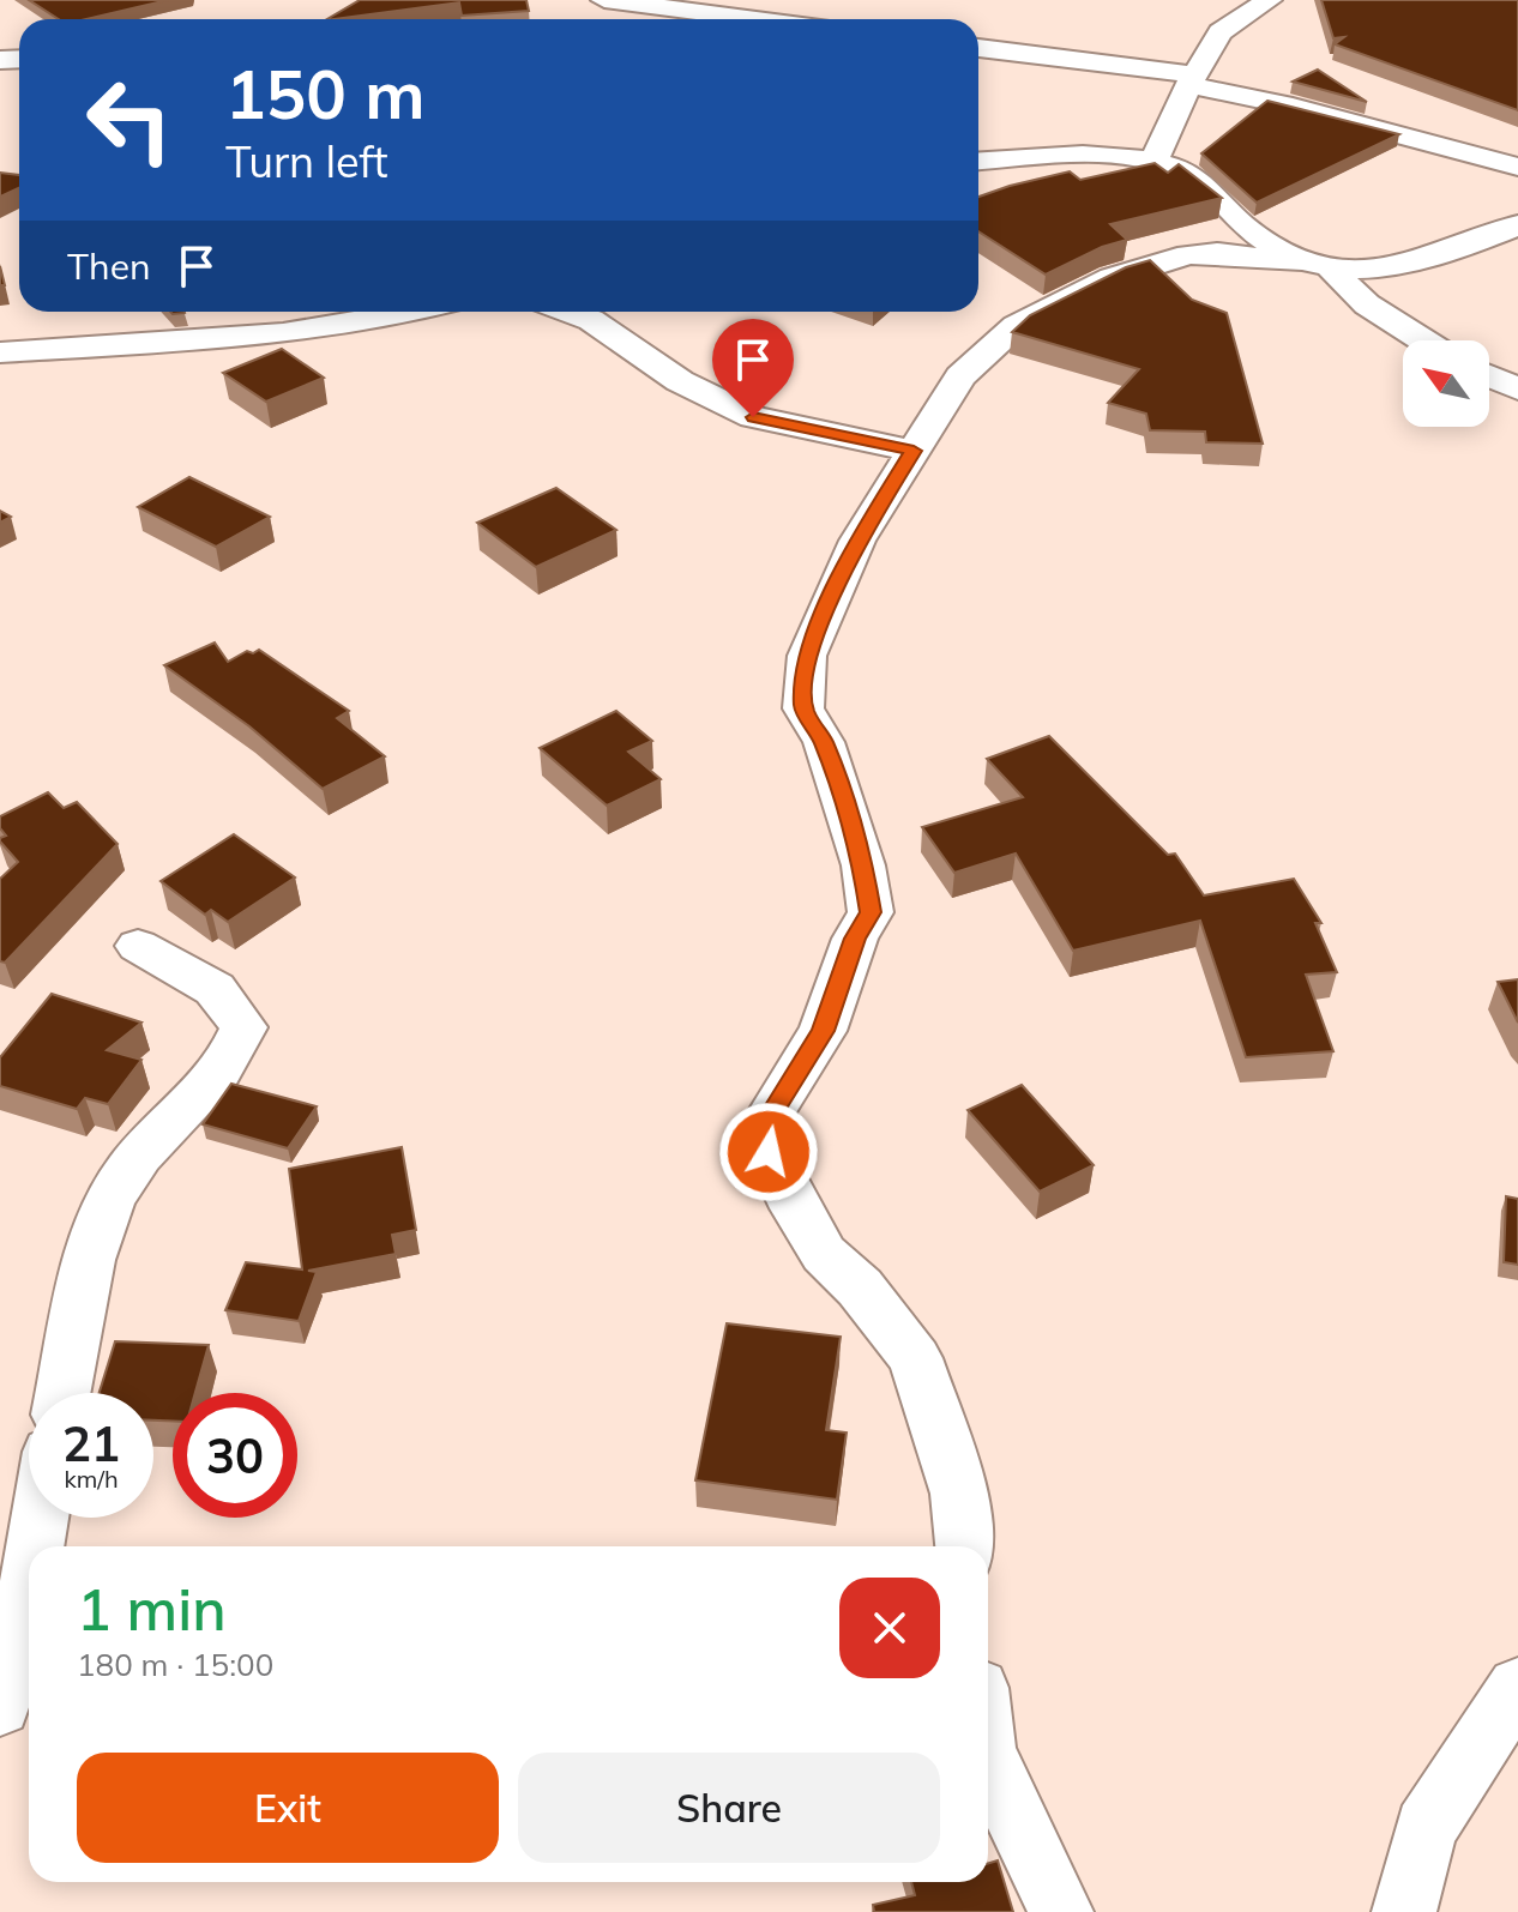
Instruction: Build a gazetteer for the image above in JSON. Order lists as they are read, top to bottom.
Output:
{
  "north": "top left",
  "page": {
    "turn": ["150 m", "Turn left"],
    "then": "Then",
    "speed": "21 km/h",
    "limit": "30",
    "heading": ["1 min", "180 m · 15:00"],
    "buttons": ["Exit", "Share"]
  }
}
